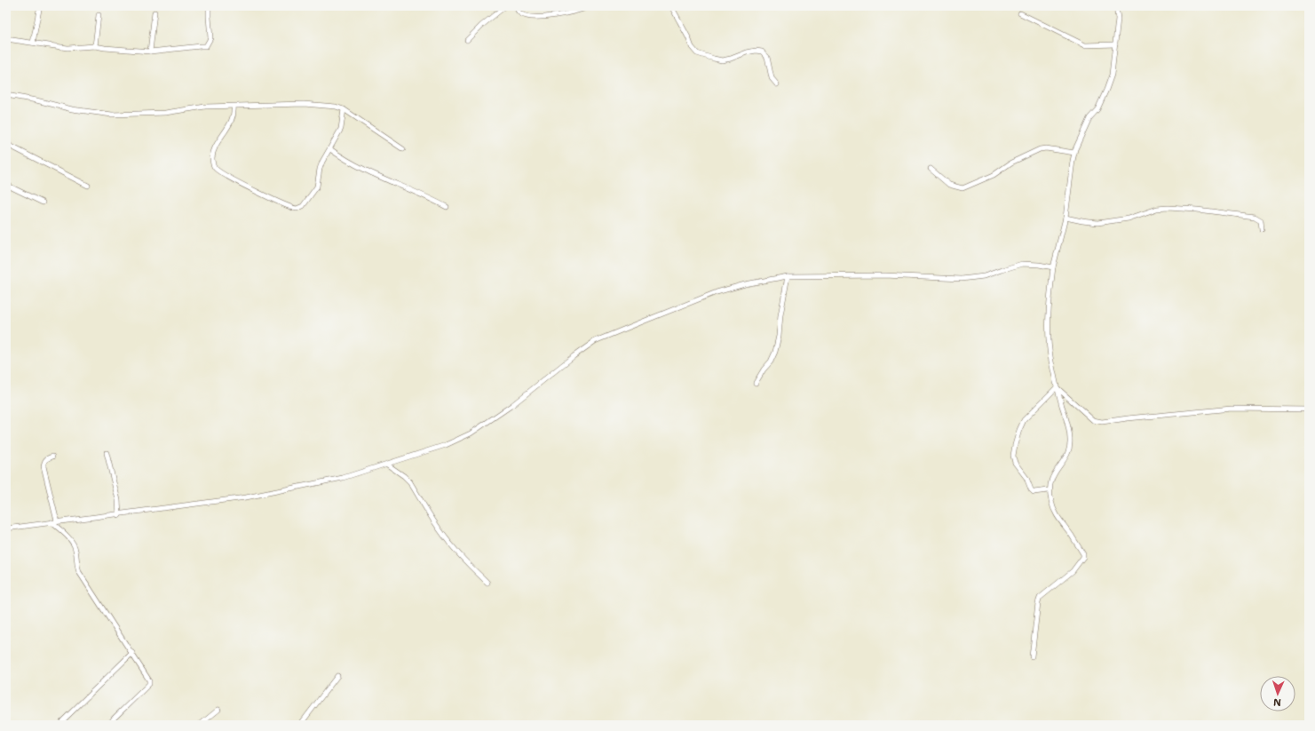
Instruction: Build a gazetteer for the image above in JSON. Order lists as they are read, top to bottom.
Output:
{
  "north": "bottom"
}
